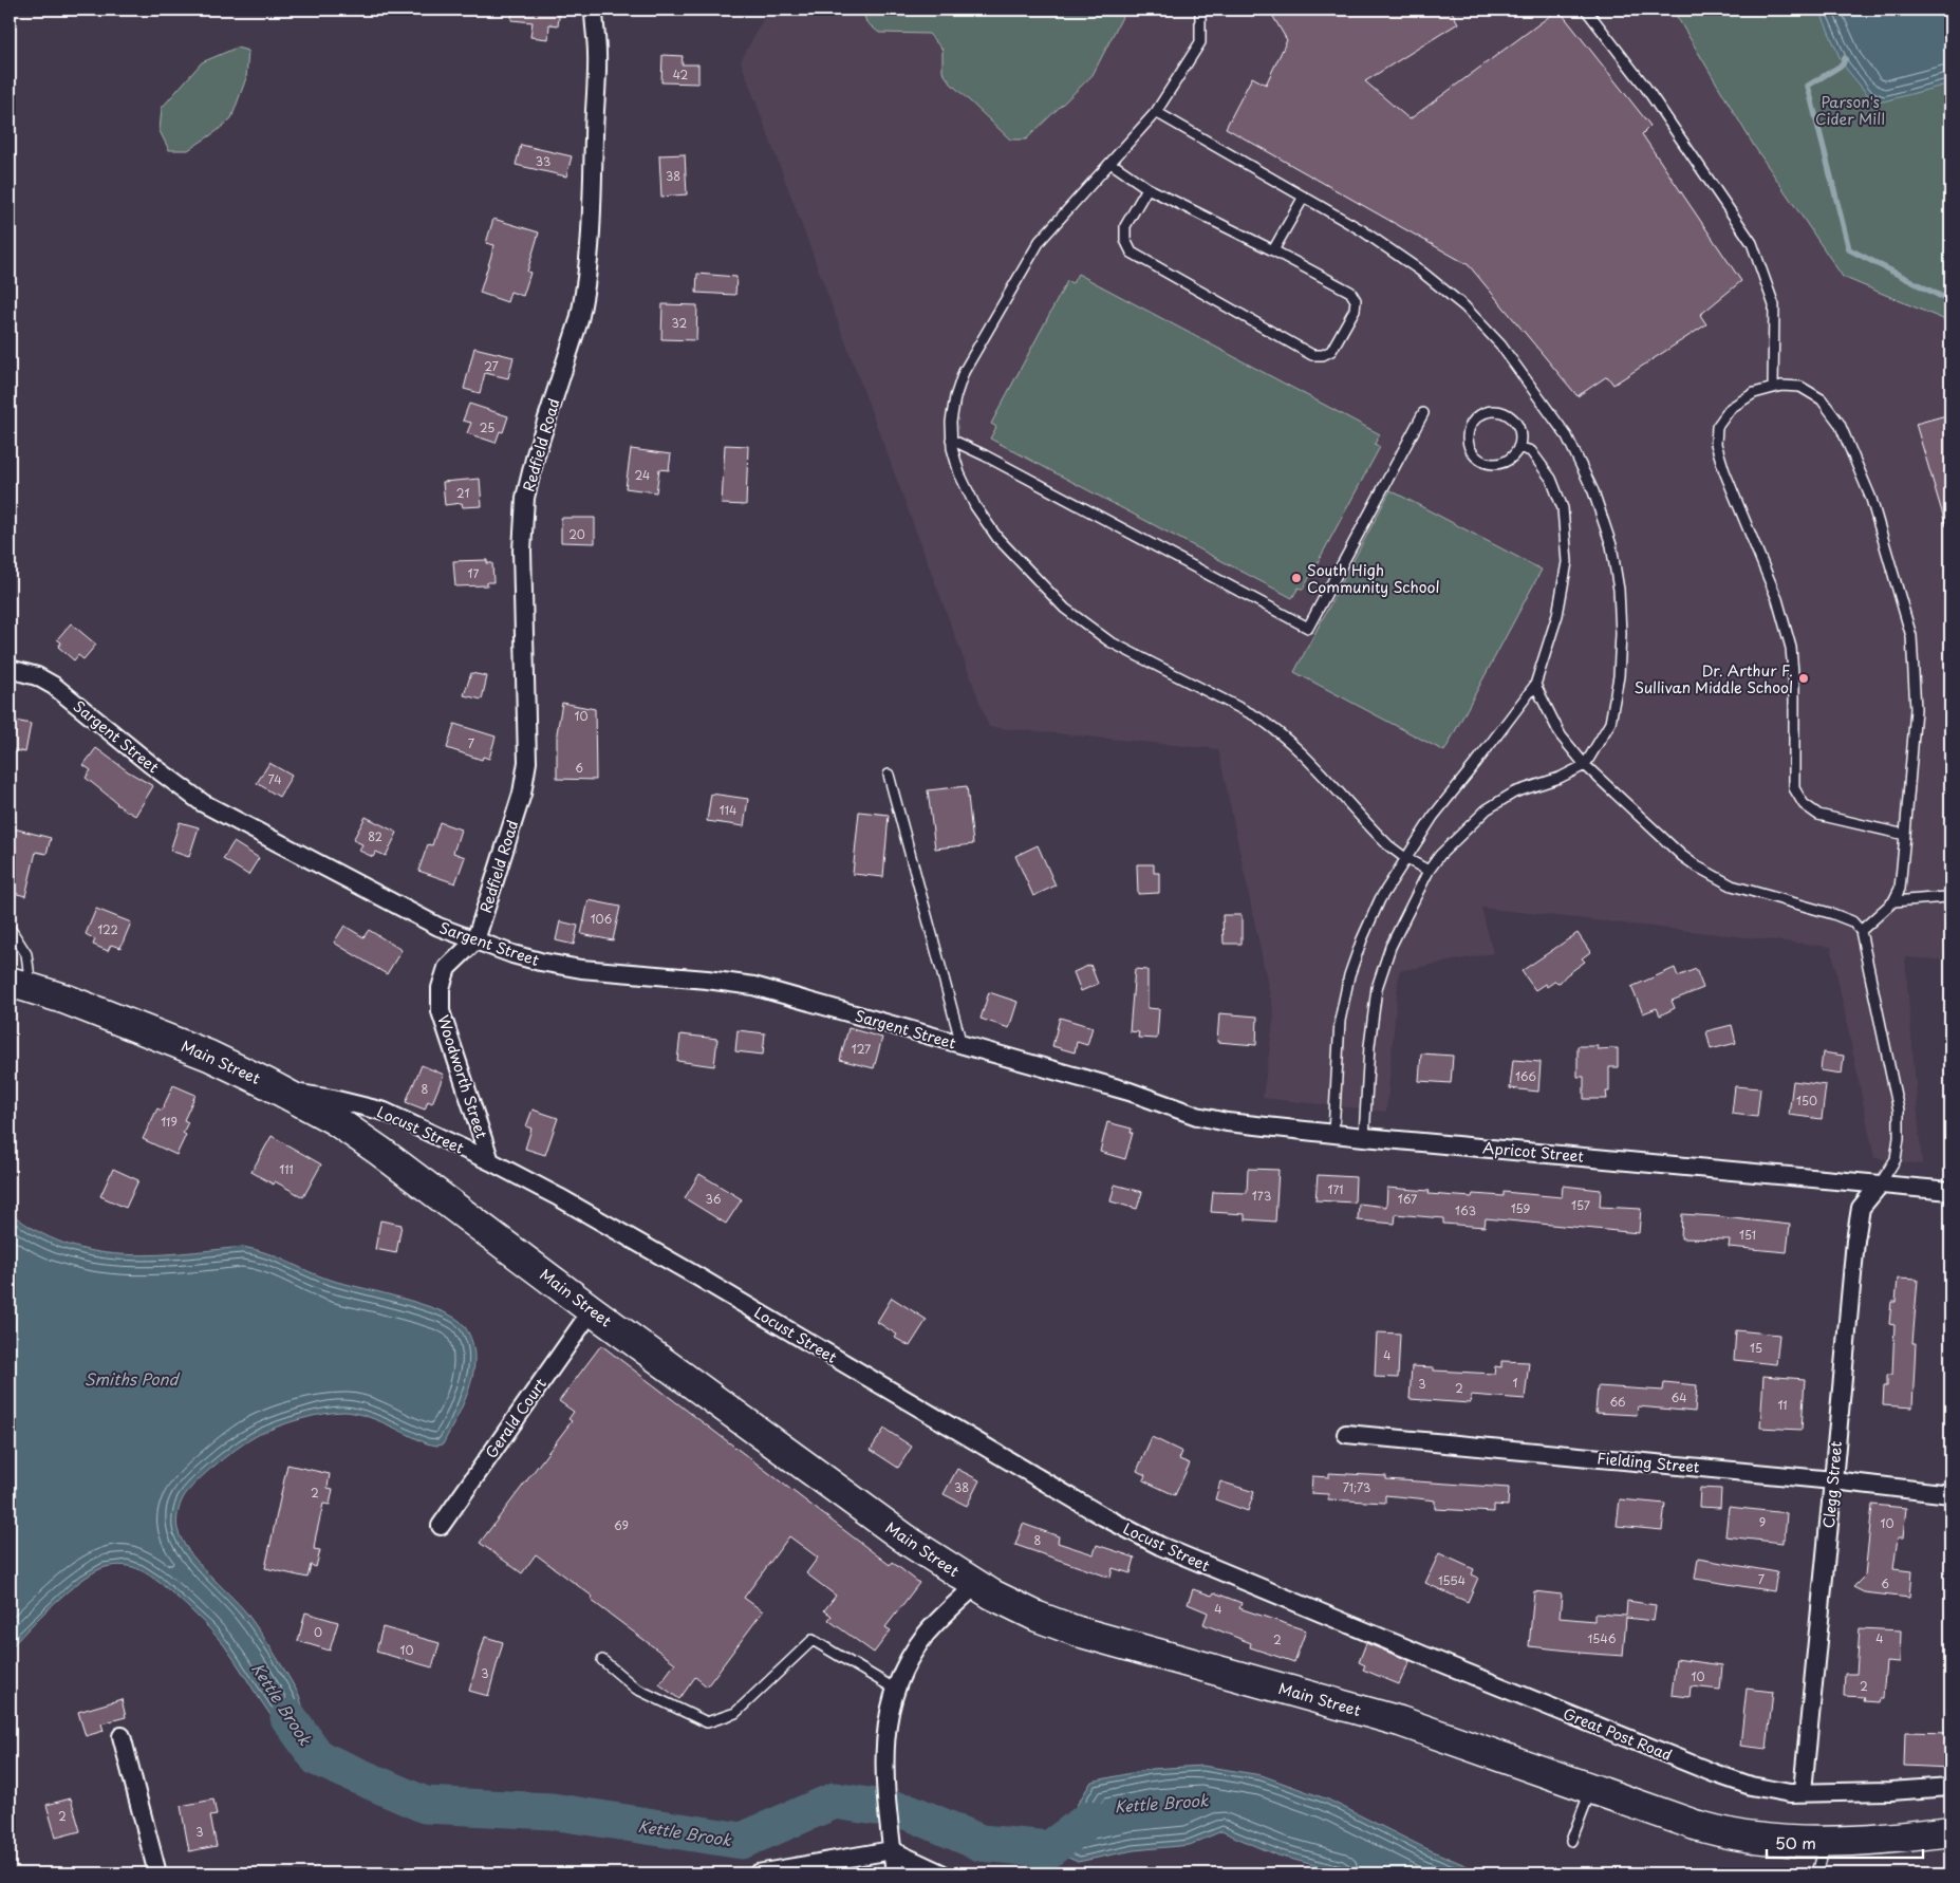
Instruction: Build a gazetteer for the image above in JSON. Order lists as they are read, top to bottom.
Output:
{
  "streets": {
    "highway": ["Main Street"],
    "street": [
      "Redfield Road",
      "Sargent Street",
      "Woodworth Street",
      "Locust Street",
      "Apricot Street",
      "Gerald Court",
      "Fielding Street",
      "Clegg Street",
      "Great Post Road"
    ]
  },
  "crossings": [
    ["Redfield Road", "Sargent Street"],
    ["Redfield Road", "Woodworth Street"],
    ["Sargent Street", "Woodworth Street"],
    ["Sargent Street", "Apricot Street"],
    ["Main Street", "Locust Street"],
    ["Main Street", "Gerald Court"],
    ["Woodworth Street", "Locust Street"],
    ["Locust Street", "Great Post Road"],
    ["Apricot Street", "Clegg Street"],
    ["Fielding Street", "Clegg Street"],
    ["Clegg Street", "Great Post Road"]
  ],
  "water": ["Smiths Pond", "Kettle Brook"],
  "parks": ["Parson's Cider Mill"],
  "places": ["South High Community School", "Dr. Arthur F. Sullivan Middle School"],
  "house_numbers": [
    "42",
    "33",
    "38",
    "32",
    "27",
    "25",
    "24",
    "21",
    "20",
    "17",
    "10",
    "7",
    "6",
    "74",
    "114",
    "82",
    "106",
    "122",
    "127",
    "166",
    "8",
    "150",
    "119",
    "111",
    "171",
    "173",
    "36",
    "167",
    "157",
    "159",
    "163",
    "151",
    "15",
    "4",
    "1",
    "3",
    "2",
    "64",
    "66",
    "11",
    "38",
    "71;73",
    "2",
    "9",
    "10",
    "69",
    "8",
    "7",
    "1554",
    "6",
    "4",
    "0",
    "1546",
    "4",
    "2",
    "10",
    "3",
    "10",
    "2",
    "2",
    "3"
  ],
  "scale_bar": "50 m"
}
